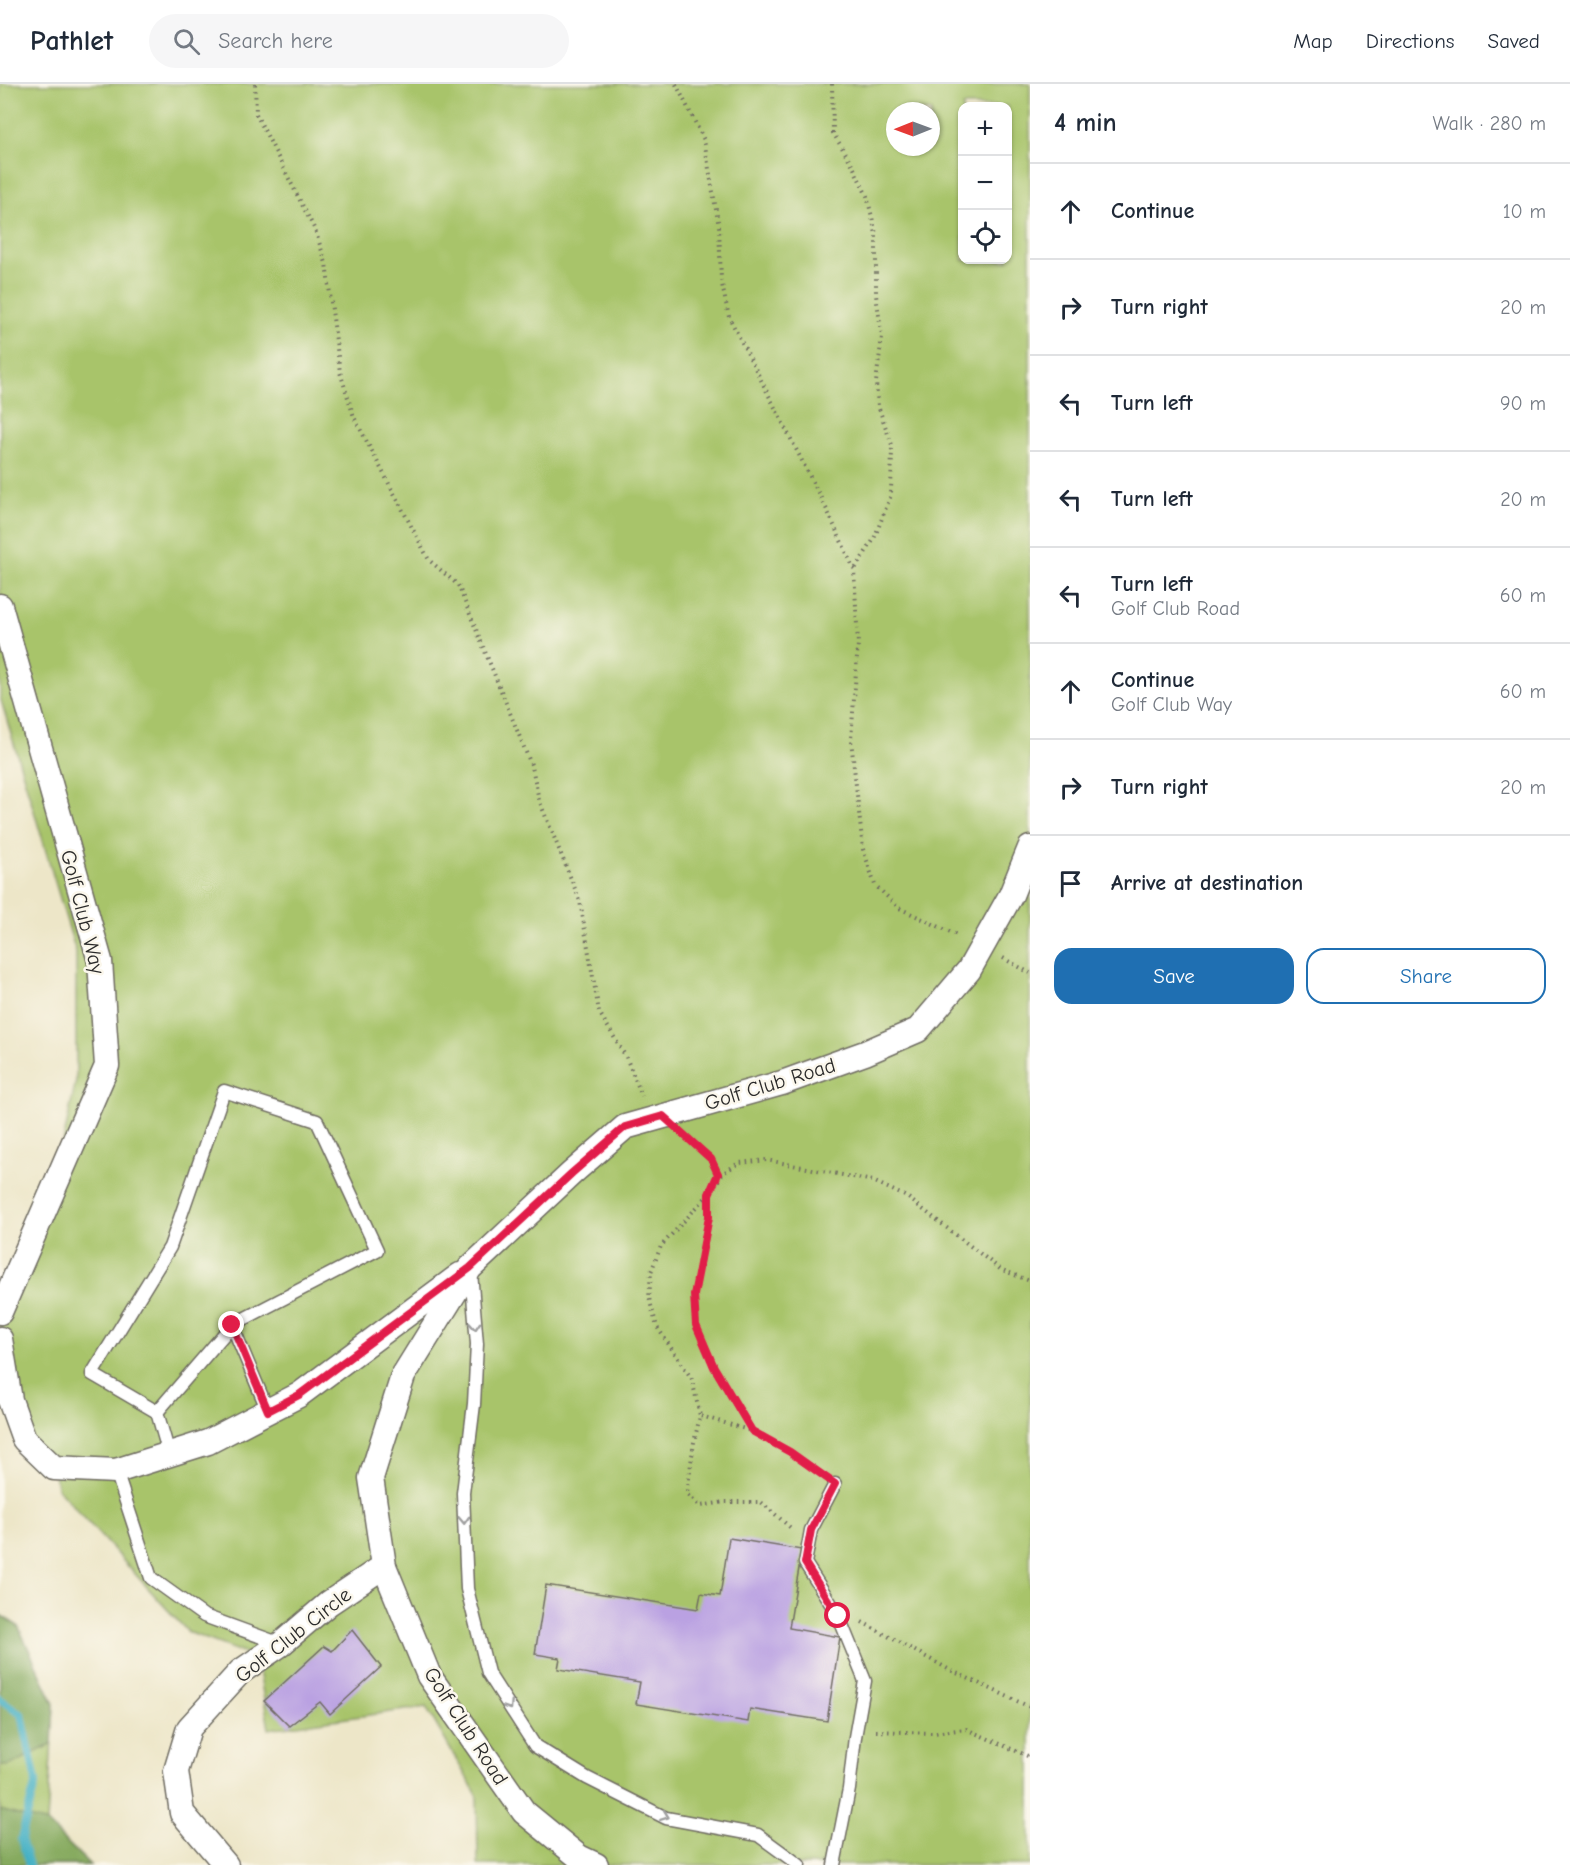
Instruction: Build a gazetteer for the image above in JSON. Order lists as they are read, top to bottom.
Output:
{
  "streets": {
    "street": ["Golf Club Way", "Golf Club Road", "Golf Club Circle"]
  },
  "crossings": [
    ["Golf Club Road", "Golf Club Circle"]
  ],
  "north": "left",
  "page": {
    "header": "Pathlet",
    "search": "Search here",
    "nav": ["Map", "Directions", "Saved"],
    "heading": ["4 min", "Walk · 280 m"],
    "map_buttons": ["+", "−"],
    "list": [
      ["Continue", "10 m"],
      ["Turn right", "20 m"],
      ["Turn left", "90 m"],
      ["Turn left", "20 m"],
      ["Turn left", "Golf Club Road", "60 m"],
      ["Continue", "Golf Club Way", "60 m"],
      ["Turn right", "20 m"],
      "Arrive at destination"
    ],
    "buttons": ["Save", "Share"]
  }
}
